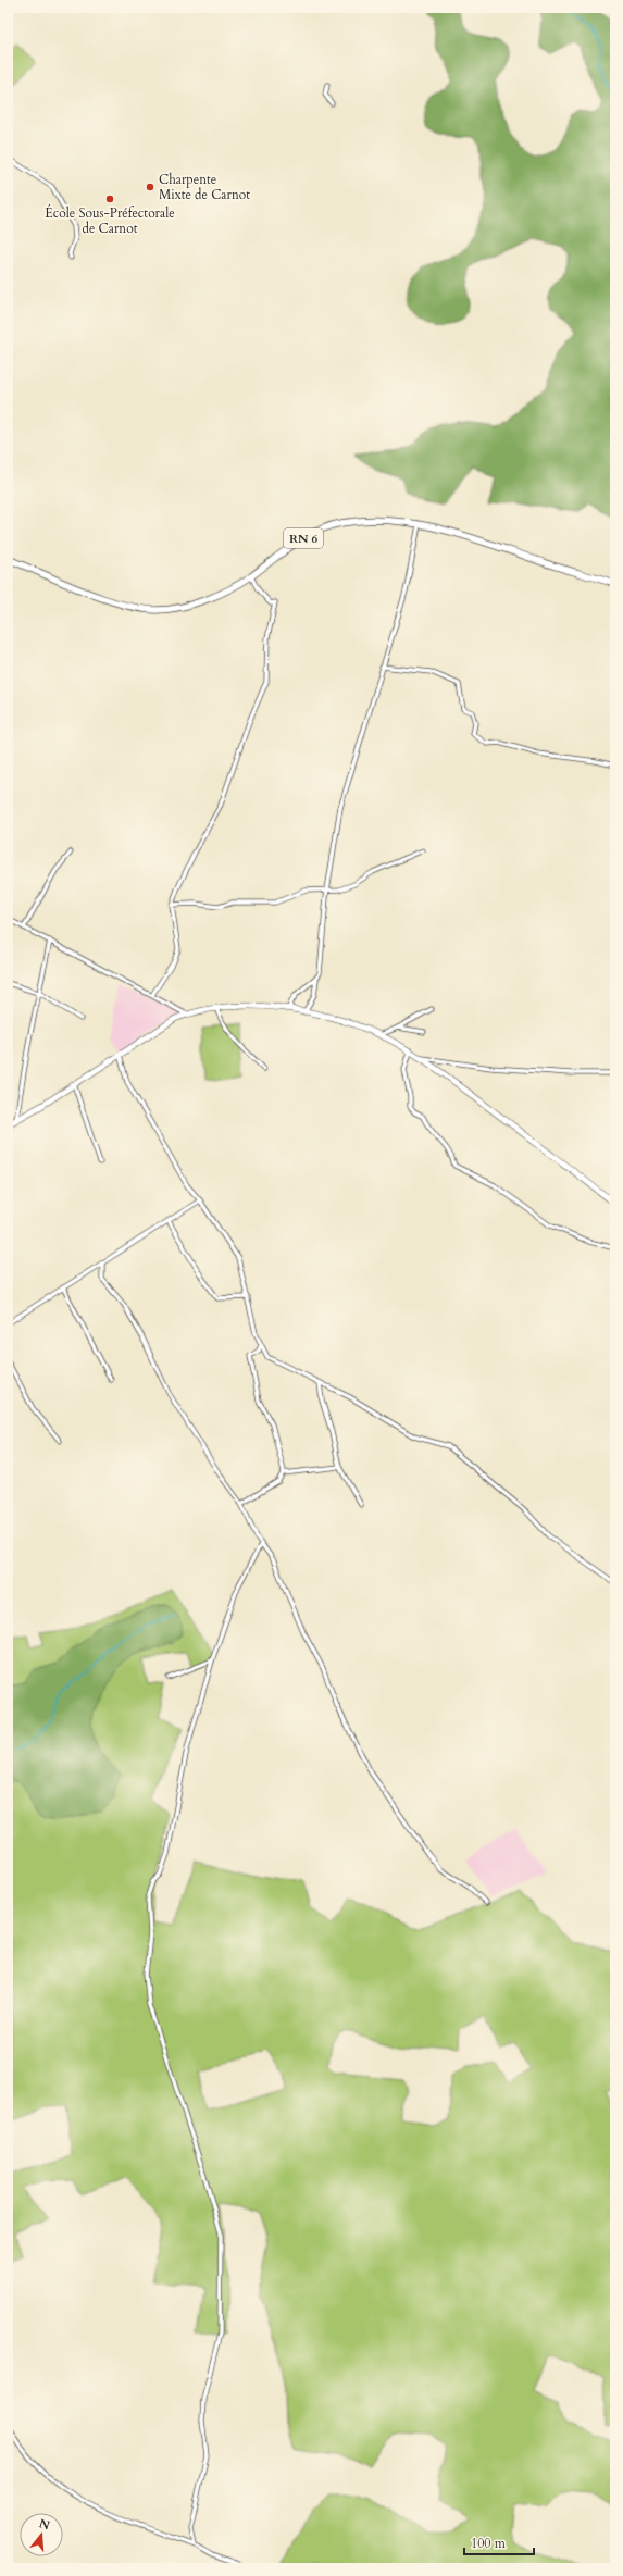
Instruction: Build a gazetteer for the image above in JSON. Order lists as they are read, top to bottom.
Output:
{
  "streets": {
    "main road": ["RN 6"]
  },
  "places": ["Charpente Mixte de Carnot", "École Sous-Préfectorale de Carnot"],
  "scale_bar": "100 m",
  "north": "top"
}
